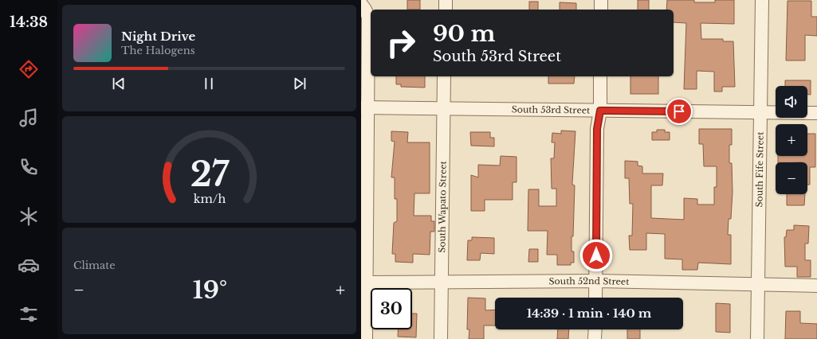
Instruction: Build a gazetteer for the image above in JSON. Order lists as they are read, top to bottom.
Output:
{
  "streets": {
    "street": [
      "South 53rd Street",
      "South Fife Street",
      "South Wapato Street",
      "South 52nd Street"
    ]
  },
  "crossings": [
    ["South 53rd Street", "South Fife Street"],
    ["South 53rd Street", "South Wapato Street"],
    ["South Fife Street", "South 52nd Street"],
    ["South Wapato Street", "South 52nd Street"]
  ],
  "page": {
    "tabs": "14:38",
    "turn": ["90 m", "South 53rd Street"],
    "song": ["Night Drive", "The Halogens"],
    "map_buttons": ["+", "−"],
    "tile": "Climate",
    "heat": ["−", "19°", "+"],
    "limit": "30",
    "trip": "14:39 · 1 min · 140 m",
    "gauge": ["27", "km/h"]
  }
}
